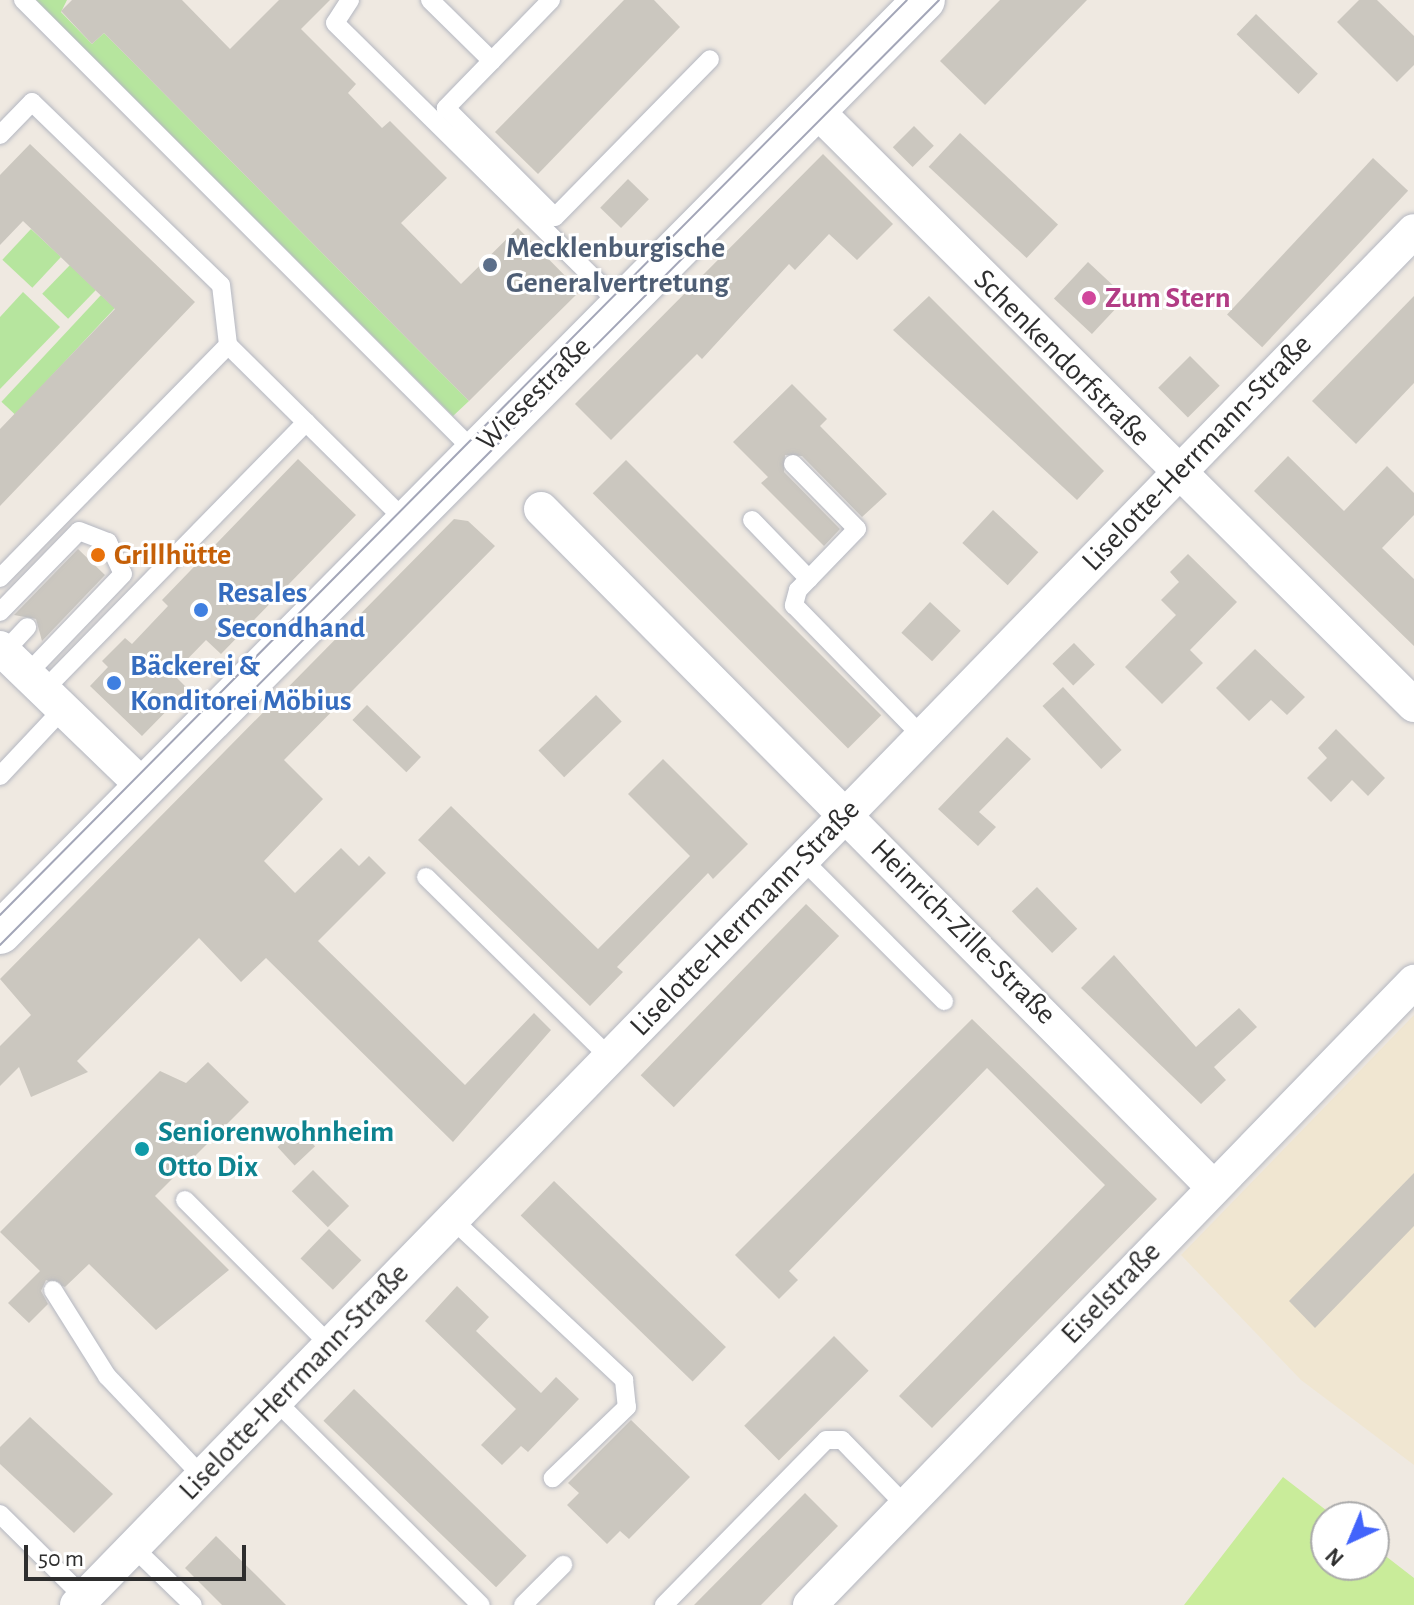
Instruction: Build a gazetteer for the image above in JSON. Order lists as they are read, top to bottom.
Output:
{
  "streets": {
    "street": [
      "Schenkendorfstraße",
      "Wiesestraße",
      "Liselotte-Herrmann-Straße",
      "Heinrich-Zille-Straße",
      "Eiselstraße"
    ]
  },
  "crossings": [
    ["Schenkendorfstraße", "Wiesestraße"],
    ["Schenkendorfstraße", "Liselotte-Herrmann-Straße"],
    ["Liselotte-Herrmann-Straße", "Heinrich-Zille-Straße"],
    ["Heinrich-Zille-Straße", "Eiselstraße"]
  ],
  "places": [
    "Mecklenburgische Generalvertretung",
    "Zum Stern",
    "Grillhütte",
    "Resales Secondhand",
    "Bäckerei & Konditorei Möbius",
    "Seniorenwohnheim Otto Dix"
  ],
  "scale_bar": "50 m",
  "north": "bottom left"
}
